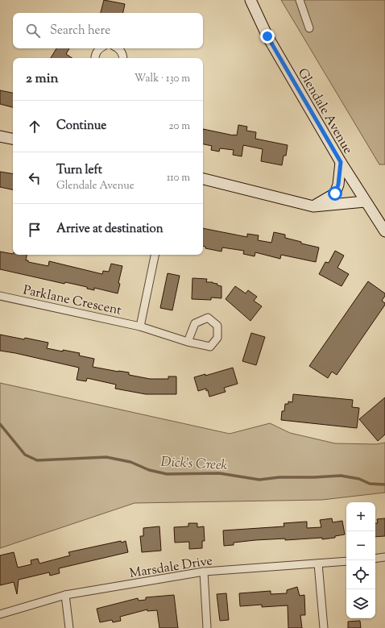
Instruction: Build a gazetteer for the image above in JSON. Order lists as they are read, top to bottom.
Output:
{
  "streets": {
    "main road": ["Glendale Avenue"],
    "street": ["Parklane Crescent", "Marsdale Drive"]
  },
  "water": ["Dick's Creek"],
  "page": {
    "search": "Search here",
    "heading": ["2 min", "Walk · 130 m"],
    "list": [
      ["Continue", "20 m"],
      ["Turn left", "Glendale Avenue", "110 m"],
      "Arrive at destination"
    ],
    "map_buttons": ["+", "−"]
  }
}
